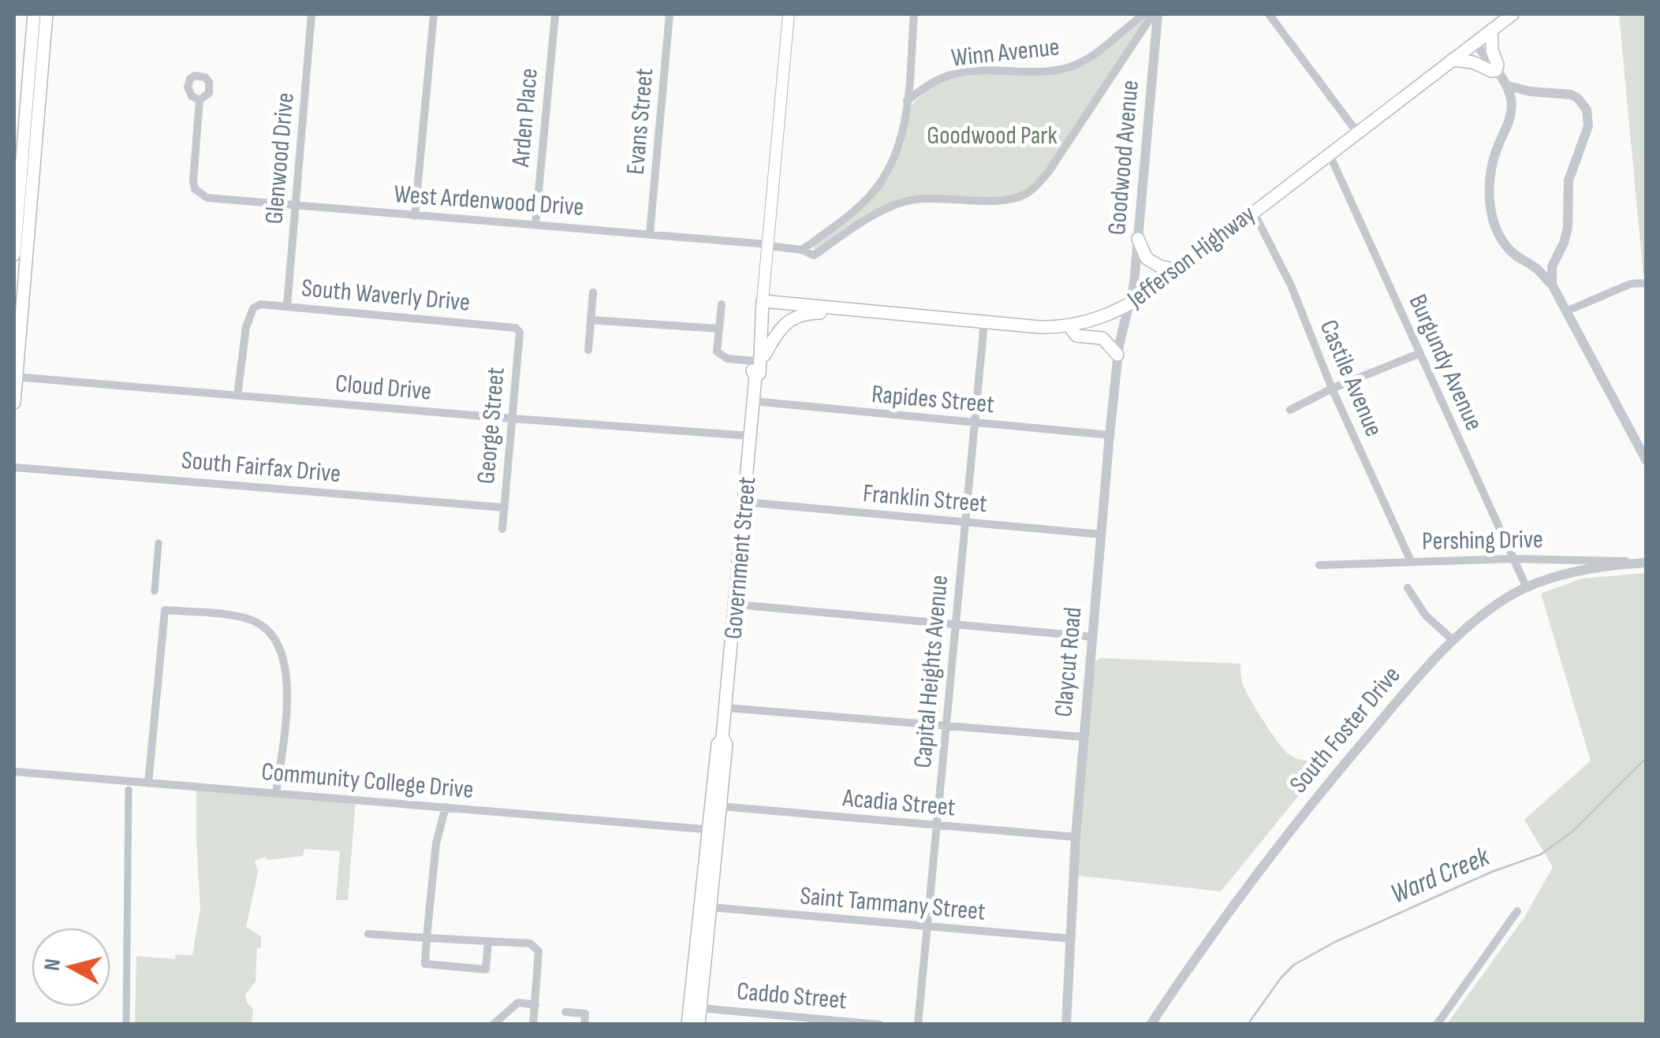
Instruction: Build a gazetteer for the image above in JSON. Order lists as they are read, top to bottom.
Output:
{
  "streets": {
    "main road": ["Jefferson Highway", "Government Street"],
    "street": [
      "Winn Avenue",
      "Arden Place",
      "Evans Street",
      "Goodwood Avenue",
      "Glenwood Drive",
      "West Ardenwood Drive",
      "South Waverly Drive",
      "Burgundy Avenue",
      "Castile Avenue",
      "Cloud Drive",
      "Rapides Street",
      "George Street",
      "South Fairfax Drive",
      "Franklin Street",
      "Pershing Drive",
      "Claycut Road",
      "Capital Heights Avenue",
      "South Foster Drive",
      "Community College Drive",
      "Acadia Street",
      "Saint Tammany Street",
      "Caddo Street"
    ]
  },
  "crossings": [
    ["Arden Place", "West Ardenwood Drive"],
    ["Evans Street", "West Ardenwood Drive"],
    ["Goodwood Avenue", "West Ardenwood Drive"],
    ["Goodwood Avenue", "Jefferson Highway"],
    ["Goodwood Avenue", "Claycut Road"],
    ["Glenwood Drive", "West Ardenwood Drive"],
    ["Glenwood Drive", "South Waverly Drive"],
    ["West Ardenwood Drive", "Government Street"],
    ["Jefferson Highway", "Burgundy Avenue"],
    ["Jefferson Highway", "Castile Avenue"],
    ["Jefferson Highway", "Government Street"],
    ["Jefferson Highway", "Claycut Road"],
    ["Jefferson Highway", "Capital Heights Avenue"],
    ["South Waverly Drive", "Cloud Drive"],
    ["South Waverly Drive", "George Street"],
    ["Burgundy Avenue", "Pershing Drive"],
    ["Burgundy Avenue", "South Foster Drive"],
    ["Castile Avenue", "Pershing Drive"],
    ["Cloud Drive", "George Street"],
    ["Cloud Drive", "Government Street"],
    ["Rapides Street", "Government Street"],
    ["Rapides Street", "Claycut Road"],
    ["Rapides Street", "Capital Heights Avenue"],
    ["George Street", "South Fairfax Drive"],
    ["Franklin Street", "Government Street"],
    ["Franklin Street", "Claycut Road"],
    ["Franklin Street", "Capital Heights Avenue"],
    ["Pershing Drive", "South Foster Drive"],
    ["Government Street", "Community College Drive"],
    ["Government Street", "Acadia Street"],
    ["Government Street", "Saint Tammany Street"],
    ["Government Street", "Caddo Street"],
    ["Claycut Road", "Acadia Street"],
    ["Claycut Road", "Saint Tammany Street"],
    ["Capital Heights Avenue", "Acadia Street"],
    ["Capital Heights Avenue", "Saint Tammany Street"]
  ],
  "water": ["Ward Creek"],
  "parks": ["Goodwood Park"],
  "north": "left"
}
